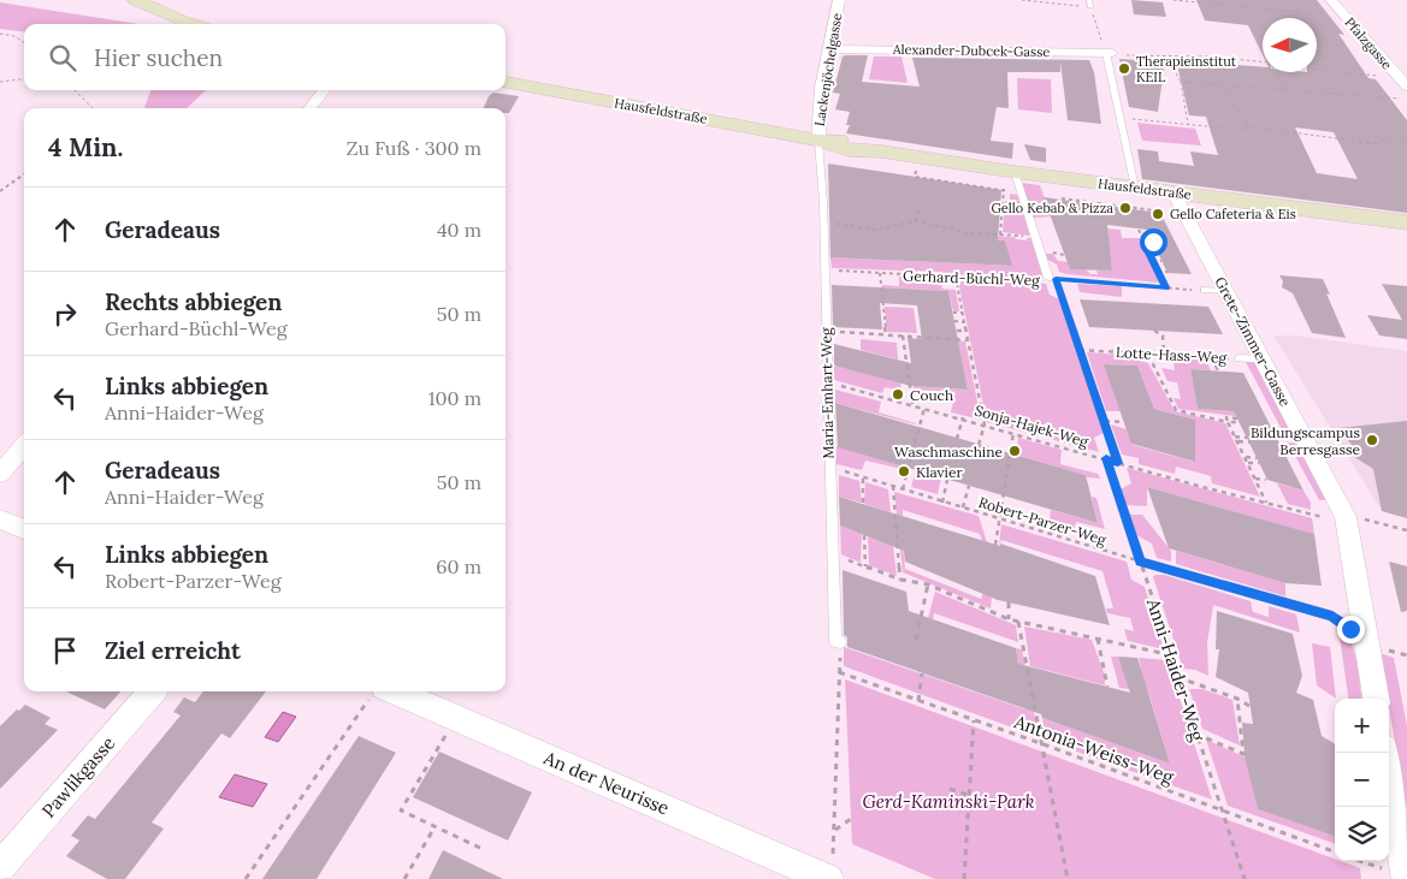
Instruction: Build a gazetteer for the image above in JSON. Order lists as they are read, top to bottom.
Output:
{
  "streets": {
    "street": [
      "Pfalzgasse",
      "Alexander-Dubcek-Gasse",
      "Lackenjöchelgasse",
      "Hausfeldstraße",
      "Grete-Zimmer-Gasse",
      "Pawlikgasse",
      "An der Neurisse"
    ],
    "lane": ["Maria-Emhart-Weg"],
    "path": [
      "Gerhard-Büchl-Weg",
      "Lotte-Hass-Weg",
      "Sonja-Hajek-Weg",
      "Robert-Parzer-Weg",
      "Anni-Haider-Weg",
      "Antonia-Weiss-Weg"
    ]
  },
  "crossings": [
    ["Alexander-Dubcek-Gasse", "Lackenjöchelgasse"],
    ["Lackenjöchelgasse", "Hausfeldstraße"],
    ["Lackenjöchelgasse", "Maria-Emhart-Weg"],
    ["Hausfeldstraße", "Grete-Zimmer-Gasse"],
    ["Hausfeldstraße", "Maria-Emhart-Weg"],
    ["Gerhard-Büchl-Weg", "Maria-Emhart-Weg"],
    ["Grete-Zimmer-Gasse", "Lotte-Hass-Weg"],
    ["Maria-Emhart-Weg", "Sonja-Hajek-Weg"],
    ["Maria-Emhart-Weg", "Robert-Parzer-Weg"],
    ["Sonja-Hajek-Weg", "Anni-Haider-Weg"],
    ["Robert-Parzer-Weg", "Anni-Haider-Weg"],
    ["Anni-Haider-Weg", "Antonia-Weiss-Weg"]
  ],
  "parks": ["Gerd-Kaminski-Park"],
  "places": [
    "Therapieinstitut KEIL",
    "Gello Kebab & Pizza",
    "Gello Cafeteria & Eis",
    "Couch",
    "Bildungscampus Berresgasse",
    "Waschmaschine",
    "Klavier"
  ],
  "north": "left",
  "page": {
    "search": "Hier suchen",
    "heading": ["4 Min.", "Zu Fuß · 300 m"],
    "list": [
      ["Geradeaus", "40 m"],
      ["Rechts abbiegen", "Gerhard-Büchl-Weg", "50 m"],
      ["Links abbiegen", "Anni-Haider-Weg", "100 m"],
      ["Geradeaus", "Anni-Haider-Weg", "50 m"],
      ["Links abbiegen", "Robert-Parzer-Weg", "60 m"],
      "Ziel erreicht"
    ],
    "map_buttons": ["+", "−"]
  }
}
